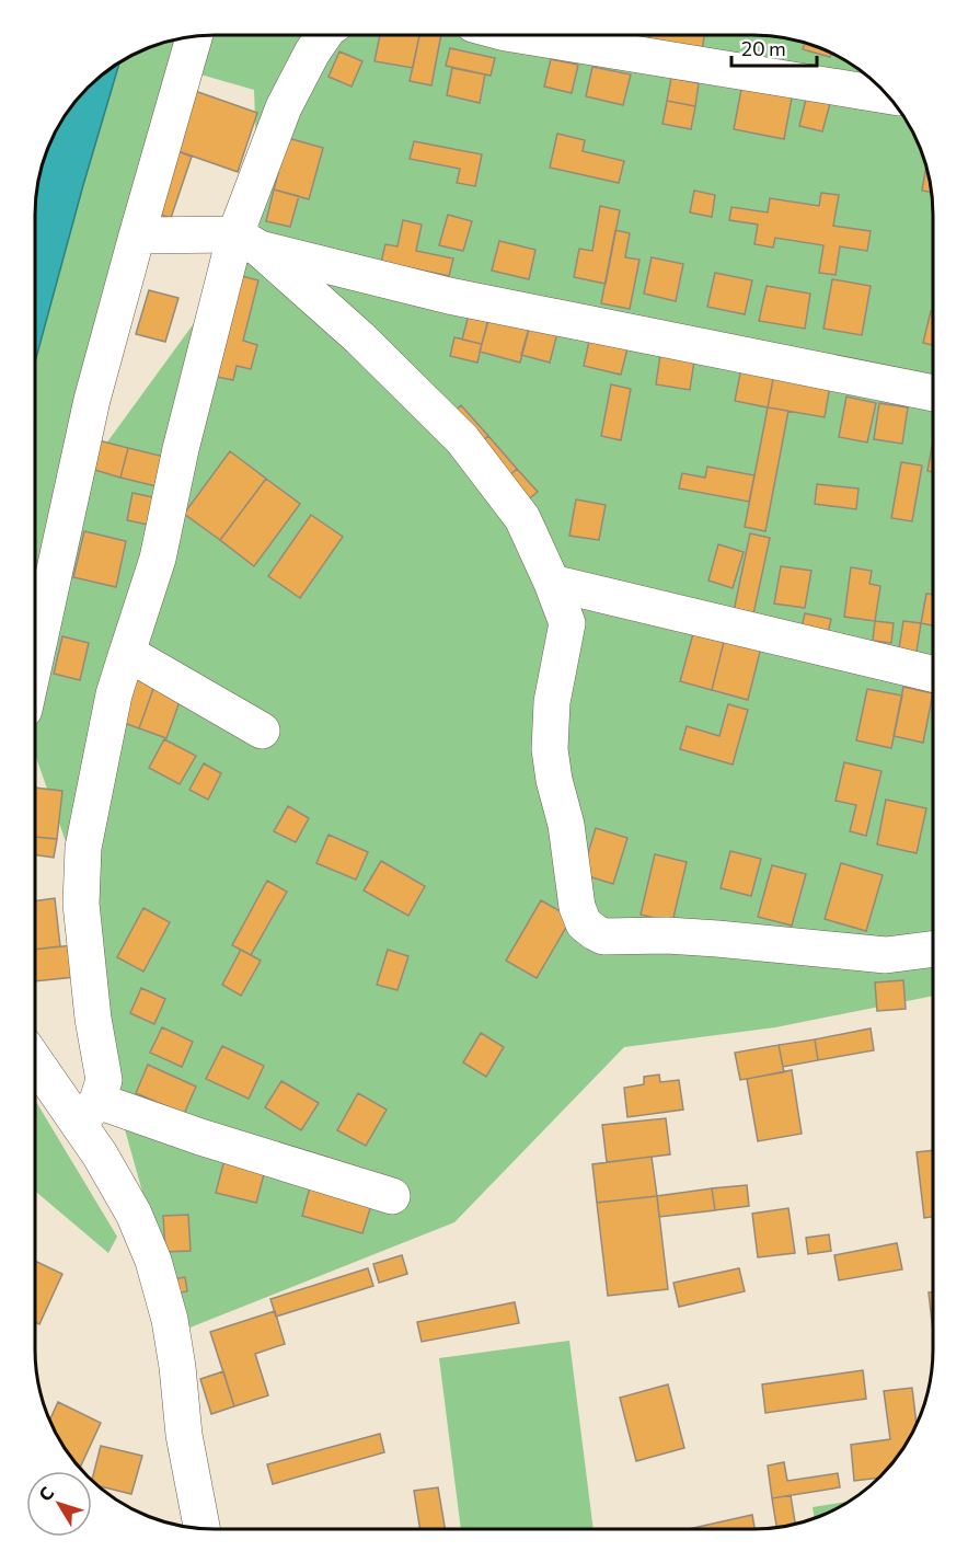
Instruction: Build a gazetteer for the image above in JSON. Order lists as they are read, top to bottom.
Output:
{
  "scale_bar": "20 m",
  "north": "top left"
}
